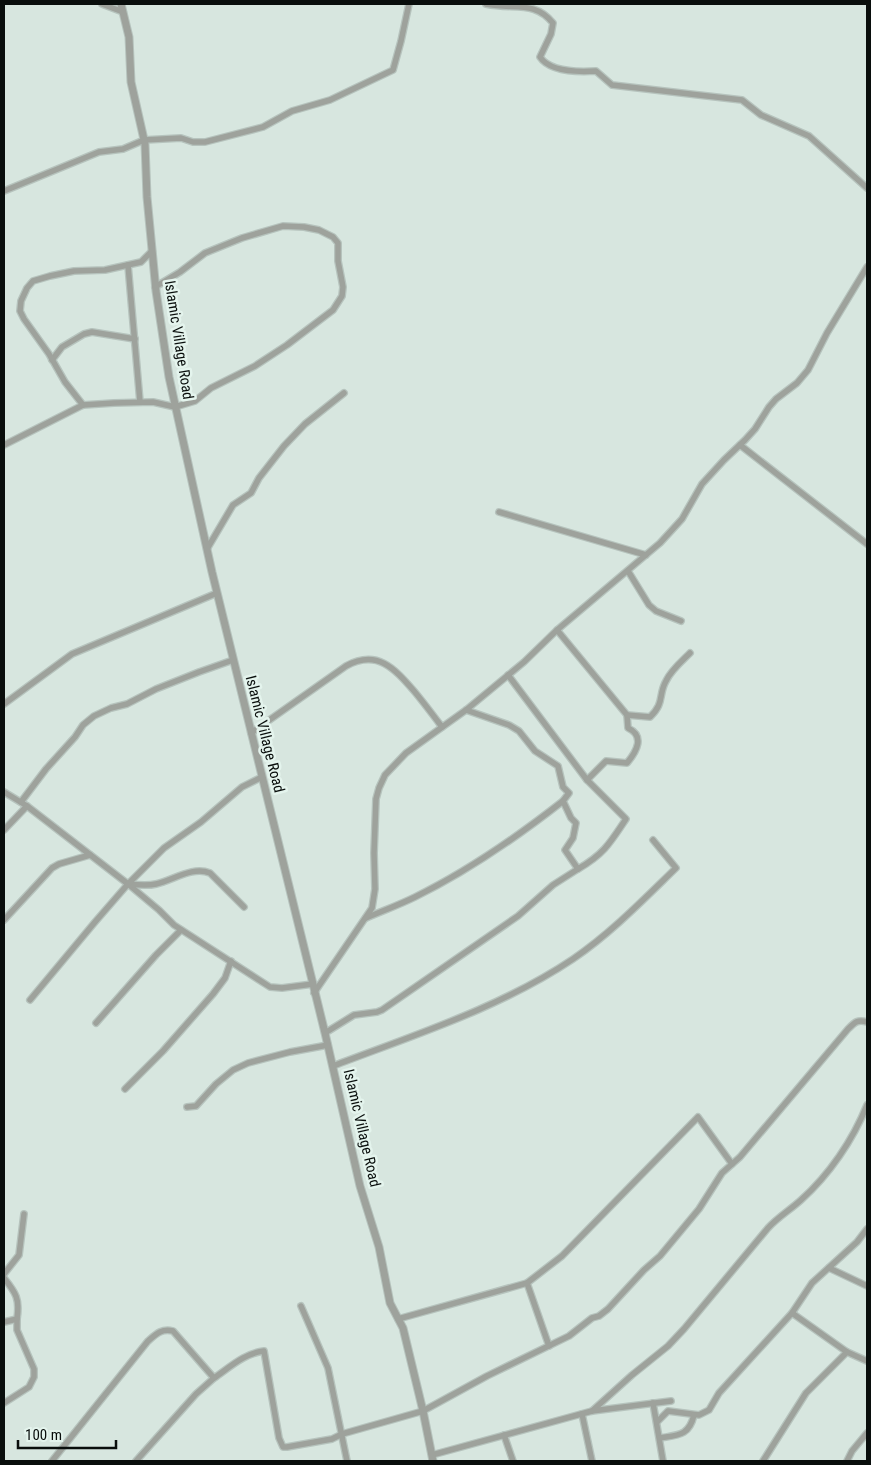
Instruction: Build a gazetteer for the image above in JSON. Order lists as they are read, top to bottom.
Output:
{
  "streets": {
    "street": ["Islamic Village Road"]
  },
  "scale_bar": "100 m"
}
